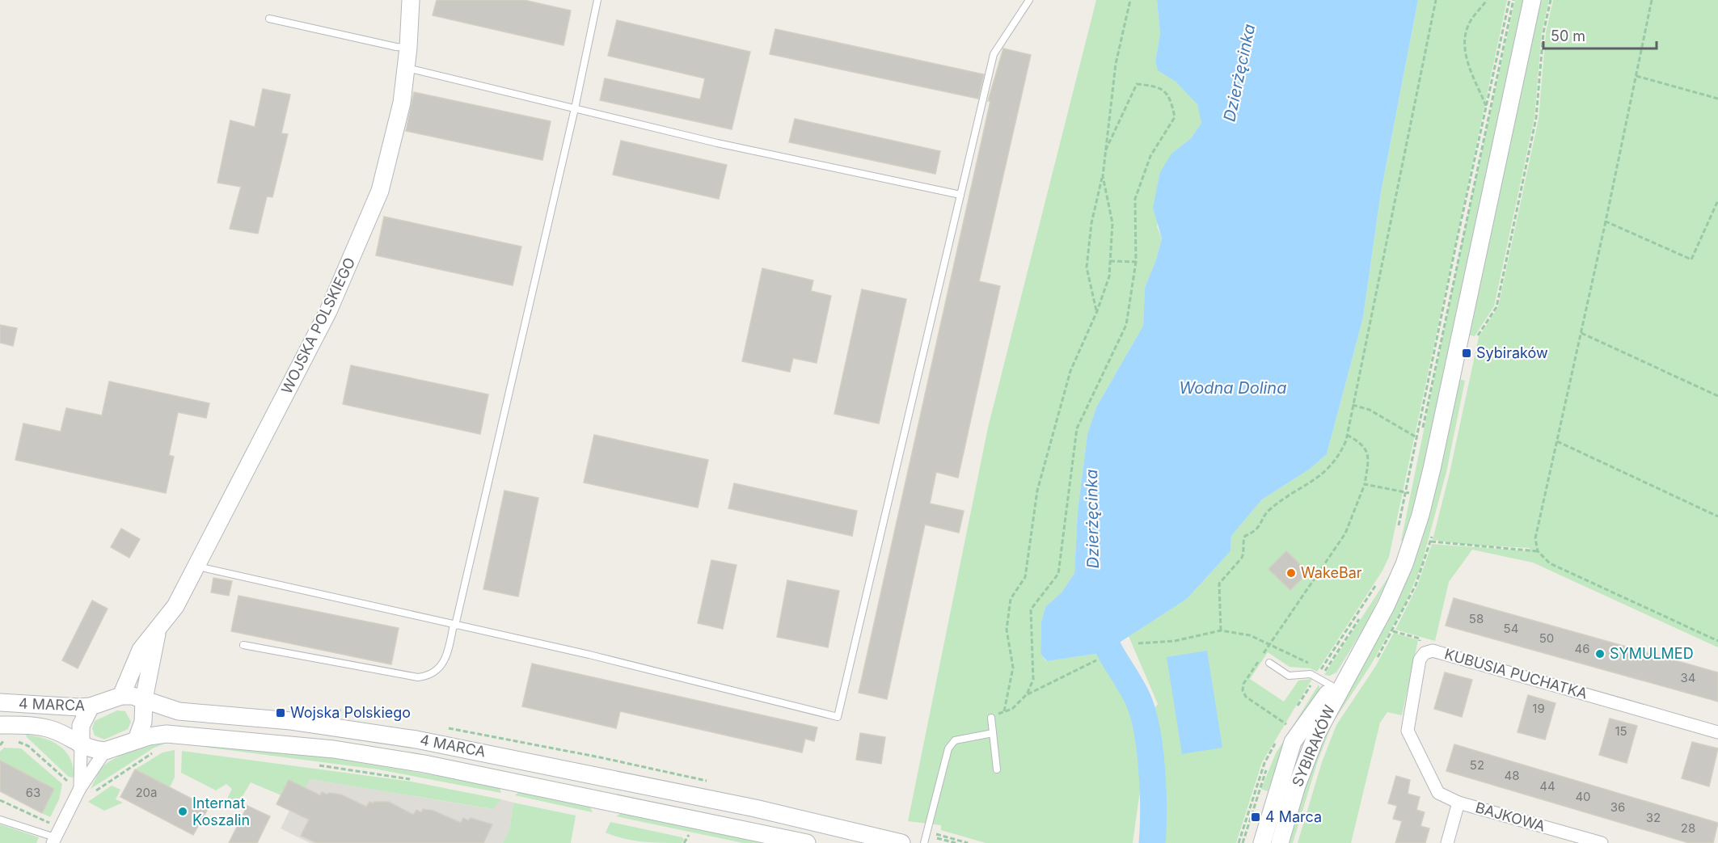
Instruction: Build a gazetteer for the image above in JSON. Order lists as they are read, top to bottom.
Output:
{
  "streets": {
    "street": [
      "WOJSKA POLSKIEGO",
      "KUBUSIA PUCHATKA",
      "4 MARCA",
      "SYBIRAKÓW",
      "BAJKOWA"
    ]
  },
  "crossings": [
    ["WOJSKA POLSKIEGO", "4 MARCA"]
  ],
  "water": ["Dzierżęcinka", "Wodna Dolina"],
  "places": {
    "transit": ["Sybiraków", "Wojska Polskiego", "4 Marca"],
    "other": ["WakeBar", "SYMULMED", "Internat Koszalin"]
  },
  "house_numbers": [
    "58",
    "54",
    "50",
    "46",
    "34",
    "19",
    "15",
    "52",
    "48",
    "44",
    "63",
    "20a",
    "40",
    "36",
    "32",
    "28"
  ],
  "scale_bar": "50 m"
}
